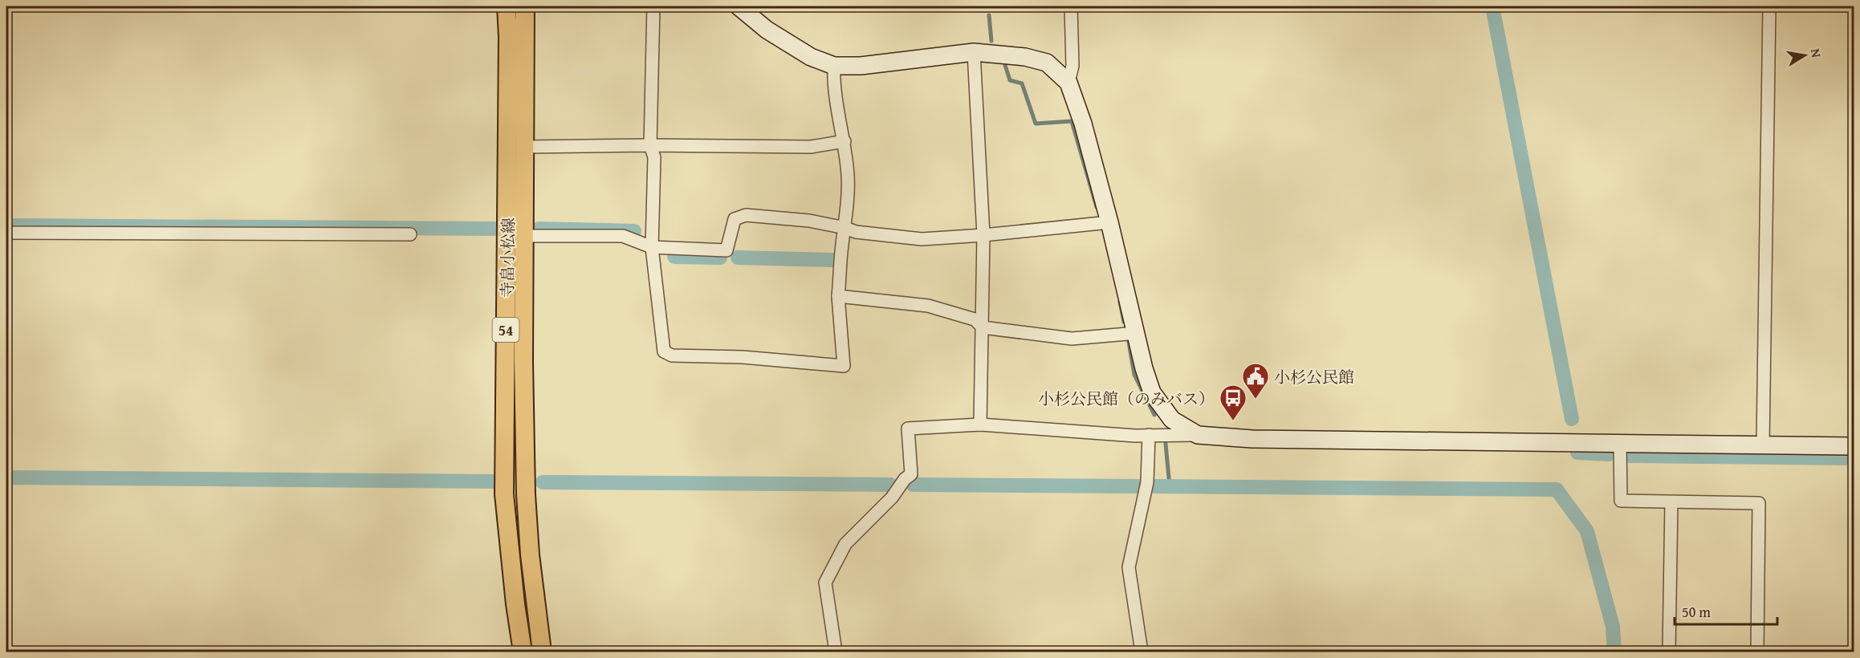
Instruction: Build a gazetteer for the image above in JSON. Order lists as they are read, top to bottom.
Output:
{
  "streets": {
    "main road": ["寺畠小松線", "54"]
  },
  "places": {
    "public building": ["小杉公民館"],
    "bus stop": ["小杉公民館（のみバス）"]
  },
  "scale_bar": "50 m",
  "north": "right"
}
